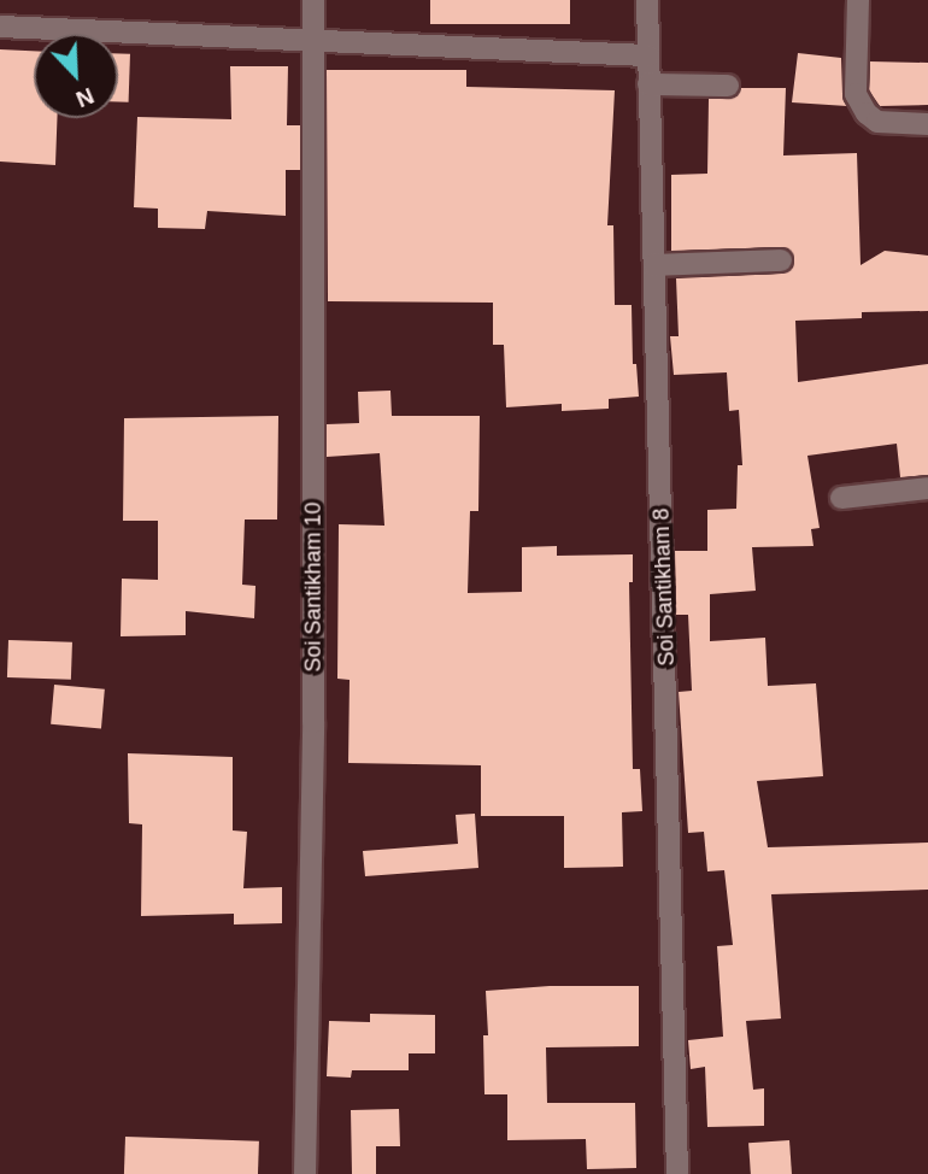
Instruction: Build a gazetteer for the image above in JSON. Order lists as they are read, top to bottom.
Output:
{
  "streets": {
    "street": ["Soi Santikham 10", "Soi Santikham 8"]
  },
  "north": "bottom right"
}
